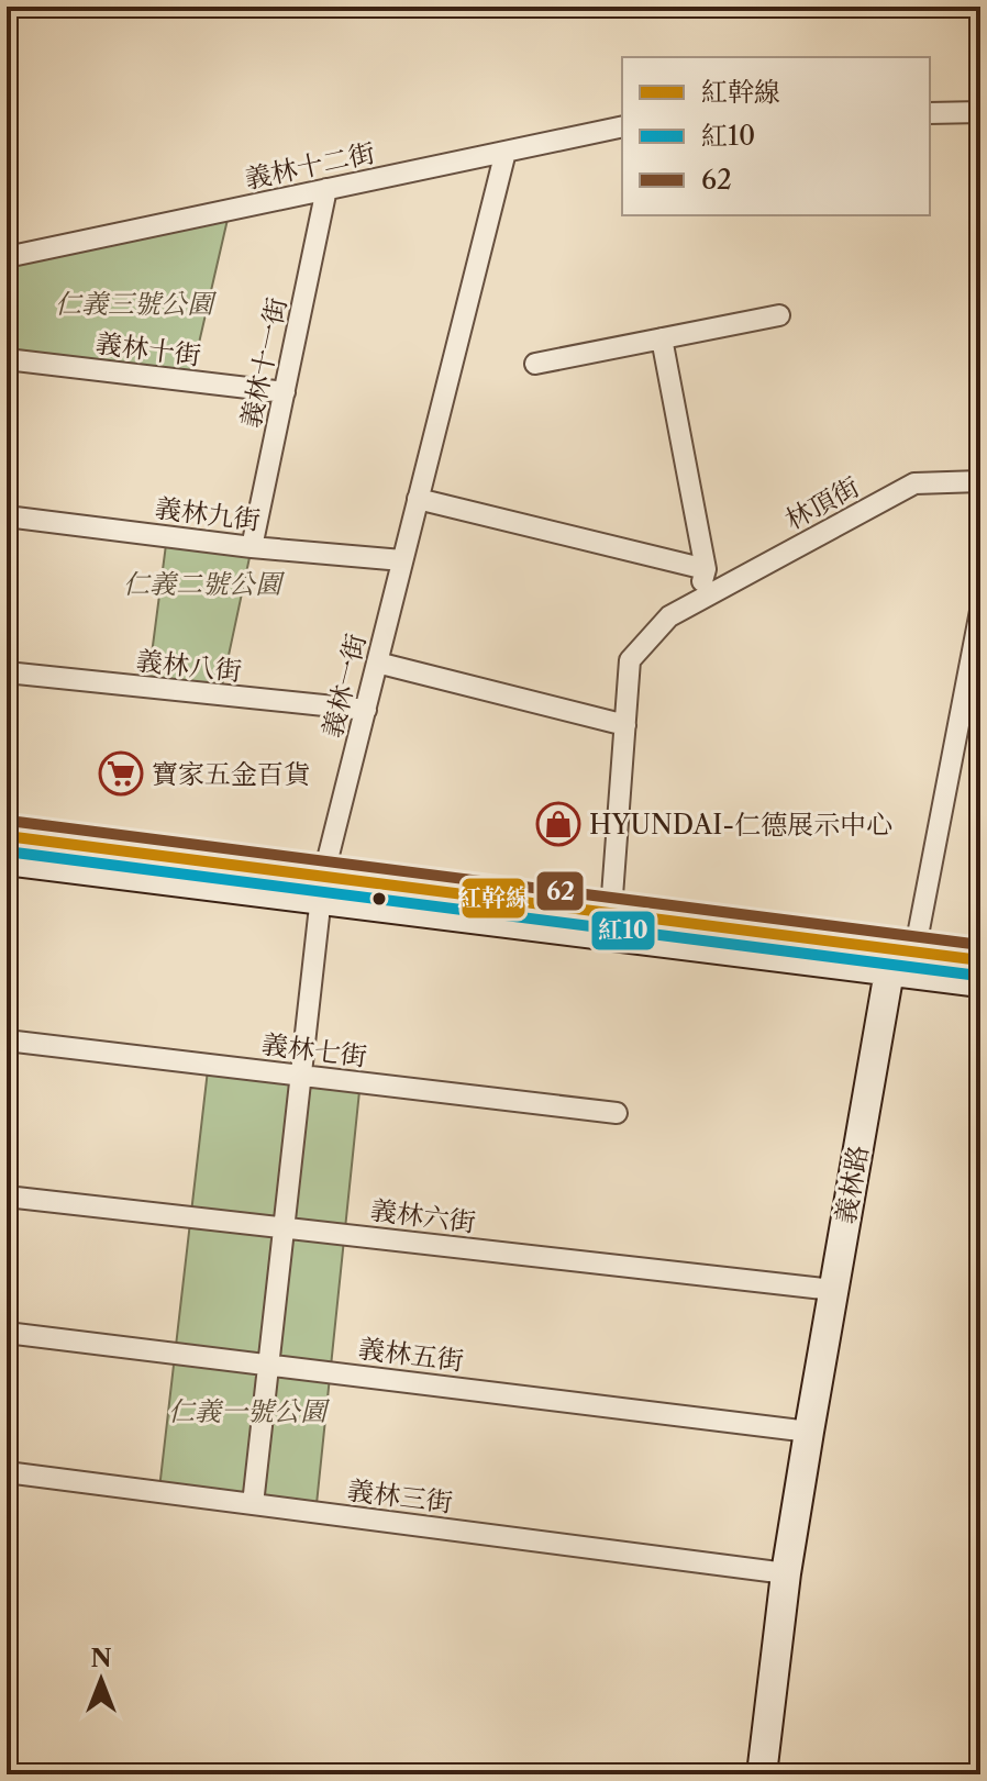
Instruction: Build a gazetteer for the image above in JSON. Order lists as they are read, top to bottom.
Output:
{
  "streets": {
    "main road": ["義林路"],
    "street": [
      "義林十二街",
      "義林十街",
      "義林十一街",
      "林頂街",
      "義林九街",
      "義林八街",
      "義林一街",
      "義林七街",
      "義林六街",
      "義林五街",
      "義林三街"
    ]
  },
  "crossings": [
    ["義林十二街", "義林十一街"],
    ["義林十二街", "義林一街"],
    ["義林十街", "義林十一街"],
    ["義林十一街", "義林九街"],
    ["義林九街", "義林一街"],
    ["義林八街", "義林一街"],
    ["義林一街", "義林七街"],
    ["義林一街", "義林六街"],
    ["義林一街", "義林五街"],
    ["義林一街", "義林三街"],
    ["義林路", "義林六街"],
    ["義林路", "義林五街"],
    ["義林路", "義林三街"]
  ],
  "parks": ["仁義三號公園", "仁義二號公園", "仁義一號公園"],
  "places": {
    "supermarket": ["寶家五金百貨"],
    "shop": ["HYUNDAI-仁德展示中心"]
  },
  "lines": ["transit line 62", "transit line 紅幹線", "transit line 紅10"],
  "legend": ["紅幹線", "紅10", "62"],
  "north": "top"
}
